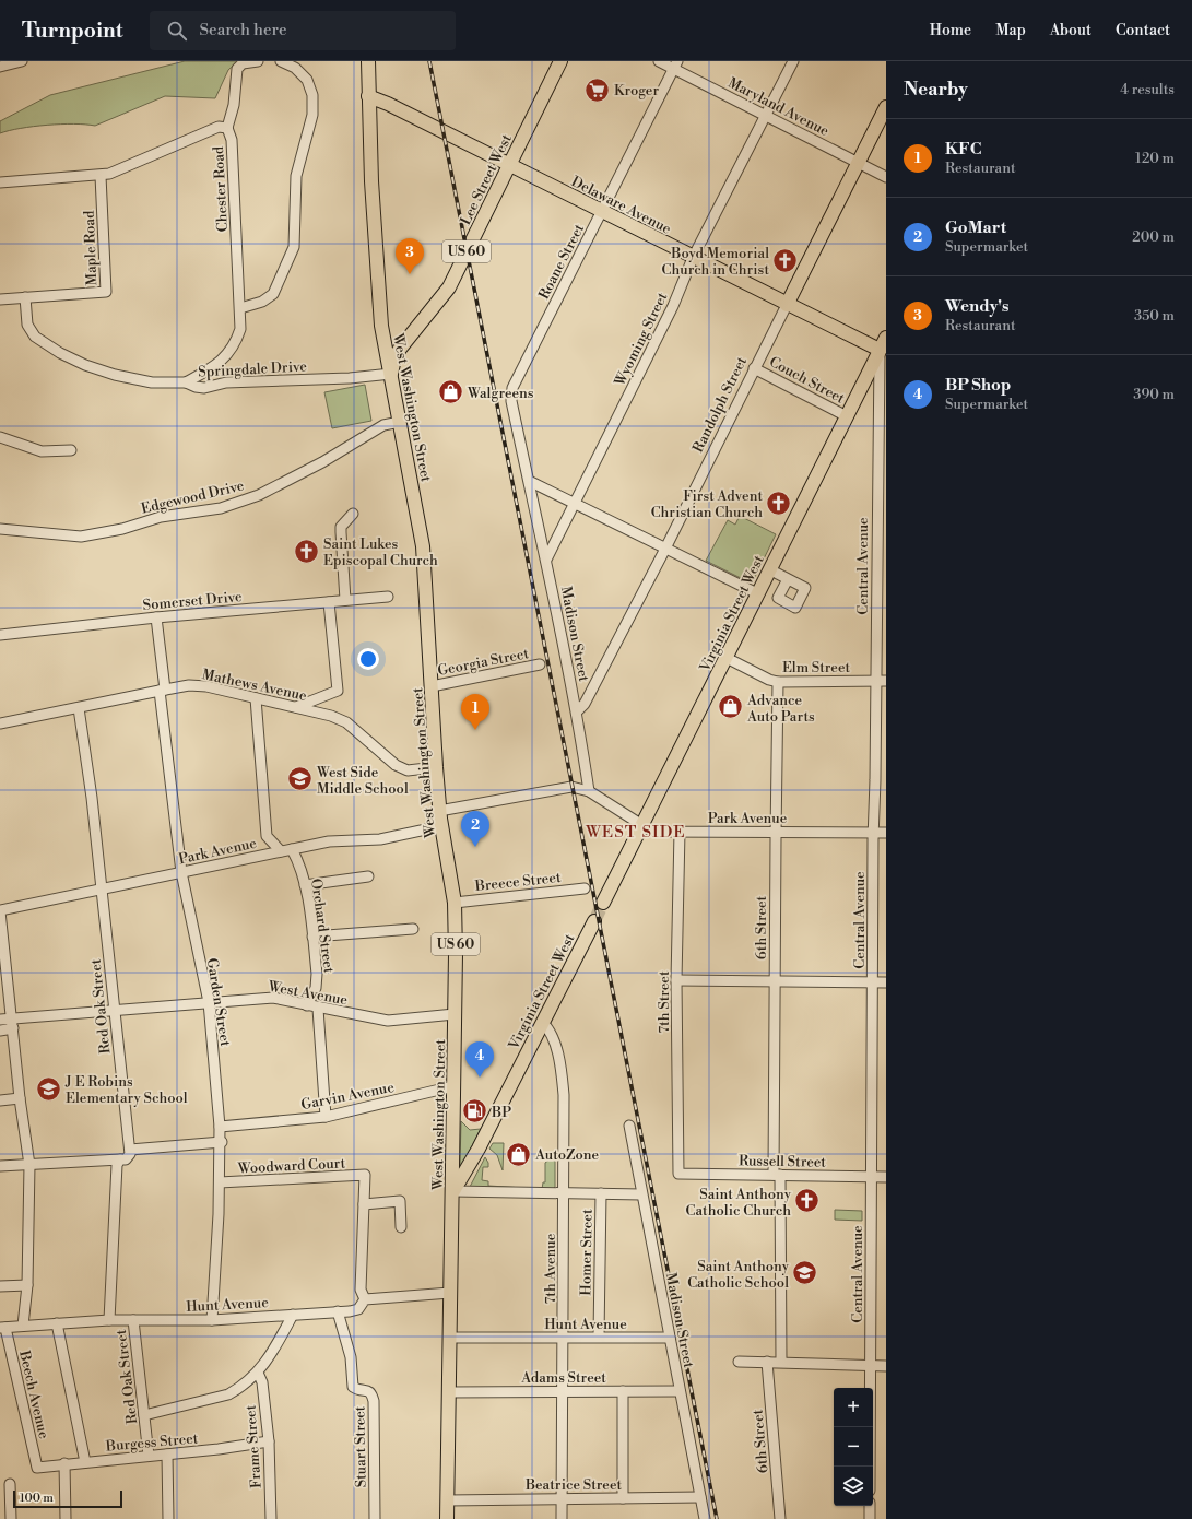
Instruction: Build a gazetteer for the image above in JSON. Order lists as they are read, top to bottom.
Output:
{
  "streets": {
    "main road": [
      "Lee Street West",
      "Delaware Avenue",
      "US 60",
      "Randolph Street",
      "West Washington Street",
      "Virginia Street West"
    ],
    "street": [
      "Maryland Avenue",
      "Chester Road",
      "Maple Road",
      "Roane Street",
      "Wyoming Street",
      "Springdale Drive",
      "Couch Street",
      "Edgewood Drive",
      "Central Avenue",
      "Somerset Drive",
      "Madison Street",
      "Georgia Street",
      "Elm Street",
      "Mathews Avenue",
      "Park Avenue",
      "Breece Street",
      "Orchard Street",
      "6th Street",
      "West Avenue",
      "Garden Street",
      "7th Street",
      "Red Oak Street",
      "Garvin Avenue",
      "Russell Street",
      "Woodward Court",
      "Homer Street",
      "7th Avenue",
      "Hunt Avenue",
      "Adams Street",
      "Beech Avenue",
      "Burgess Street",
      "Frame Street",
      "Stuart Street",
      "Beatrice Street"
    ]
  },
  "crossings": [
    ["Maryland Avenue", "Roane Street"],
    ["Maryland Avenue", "Wyoming Street"],
    ["Maryland Avenue", "Randolph Street"],
    ["Lee Street West", "Delaware Avenue"],
    ["Lee Street West", "Springdale Drive"],
    ["Lee Street West", "West Washington Street"],
    ["Chester Road", "Maple Road"],
    ["Chester Road", "Springdale Drive"],
    ["Delaware Avenue", "Roane Street"],
    ["Delaware Avenue", "Wyoming Street"],
    ["Delaware Avenue", "Randolph Street"],
    ["Delaware Avenue", "West Washington Street"],
    ["Delaware Avenue", "Central Avenue"],
    ["Delaware Avenue", "Virginia Street West"],
    ["Maple Road", "Springdale Drive"],
    ["Roane Street", "Madison Street"],
    ["Wyoming Street", "Madison Street"],
    ["Springdale Drive", "West Washington Street"],
    ["Couch Street", "Randolph Street"],
    ["Couch Street", "Virginia Street West"],
    ["Randolph Street", "Madison Street"],
    ["West Washington Street", "Edgewood Drive"],
    ["West Washington Street", "Virginia Street West"],
    ["West Washington Street", "Georgia Street"],
    ["West Washington Street", "Mathews Avenue"],
    ["West Washington Street", "Park Avenue"],
    ["West Washington Street", "Breece Street"],
    ["West Washington Street", "West Avenue"],
    ["West Washington Street", "Garvin Avenue"],
    ["West Washington Street", "Hunt Avenue"],
    ["West Washington Street", "Adams Street"],
    ["West Washington Street", "Beatrice Street"],
    ["Central Avenue", "Virginia Street West"],
    ["Central Avenue", "Elm Street"],
    ["Central Avenue", "Park Avenue"],
    ["Central Avenue", "Russell Street"],
    ["Somerset Drive", "Garden Street"],
    ["Virginia Street West", "Elm Street"],
    ["Virginia Street West", "Park Avenue"],
    ["Virginia Street West", "7th Avenue"],
    ["Madison Street", "Park Avenue"],
    ["Madison Street", "Hunt Avenue"],
    ["Madison Street", "Adams Street"],
    ["Madison Street", "Beatrice Street"],
    ["Elm Street", "6th Street"],
    ["Mathews Avenue", "Garden Street"],
    ["Mathews Avenue", "Red Oak Street"],
    ["Park Avenue", "Orchard Street"],
    ["Park Avenue", "6th Street"],
    ["Park Avenue", "Garden Street"],
    ["Park Avenue", "7th Street"],
    ["Park Avenue", "Red Oak Street"],
    ["Orchard Street", "West Avenue"],
    ["6th Street", "Russell Street"],
    ["West Avenue", "Garden Street"],
    ["West Avenue", "Red Oak Street"],
    ["Garden Street", "Garvin Avenue"],
    ["Garden Street", "Woodward Court"],
    ["Garden Street", "Hunt Avenue"],
    ["7th Street", "Russell Street"],
    ["Red Oak Street", "Hunt Avenue"],
    ["Red Oak Street", "Burgess Street"],
    ["Homer Street", "Hunt Avenue"],
    ["7th Avenue", "Hunt Avenue"],
    ["7th Avenue", "Adams Street"],
    ["7th Avenue", "Beatrice Street"],
    ["Hunt Avenue", "Beech Avenue"],
    ["Hunt Avenue", "Stuart Street"],
    ["Beech Avenue", "Burgess Street"],
    ["Burgess Street", "Frame Street"]
  ],
  "districts": ["WEST SIDE"],
  "places": {
    "supermarket": ["Kroger"],
    "church": [
      "Boyd Memorial Church in Christ",
      "First Advent Christian Church",
      "Saint Lukes Episcopal Church",
      "Saint Anthony Catholic Church"
    ],
    "shop": ["Walgreens", "Advance Auto Parts", "AutoZone"],
    "school or university": ["West Side Middle School", "J E Robins Elementary School", "Saint Anthony Catholic School"],
    "fuel station": ["BP"]
  },
  "scale_bar": "100 m",
  "page": {
    "header": "Turnpoint",
    "search": "Search here",
    "nav": [
      "Home",
      "Map",
      "About",
      "Contact"
    ],
    "heading": ["Nearby", "4 results"],
    "list": [
      {
        "mark": "1",
        "name": "KFC",
        "note": "Restaurant",
        "value": "120 m"
      },
      {
        "mark": "2",
        "name": "GoMart",
        "note": "Supermarket",
        "value": "200 m"
      },
      {
        "mark": "3",
        "name": "Wendy's",
        "note": "Restaurant",
        "value": "350 m"
      },
      {
        "mark": "4",
        "name": "BP Shop",
        "note": "Supermarket",
        "value": "390 m"
      }
    ],
    "pins": [
      "3",
      "1",
      "2",
      "4"
    ],
    "map_buttons": ["+", "−"],
    "scale": "100 m"
  }
}
